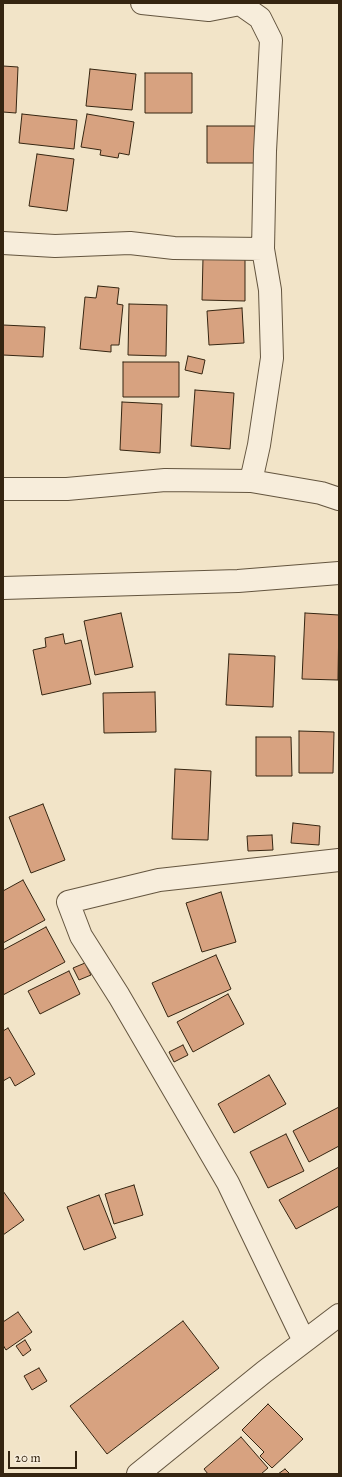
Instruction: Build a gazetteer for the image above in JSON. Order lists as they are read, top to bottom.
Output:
{
  "scale_bar": "20 m"
}
